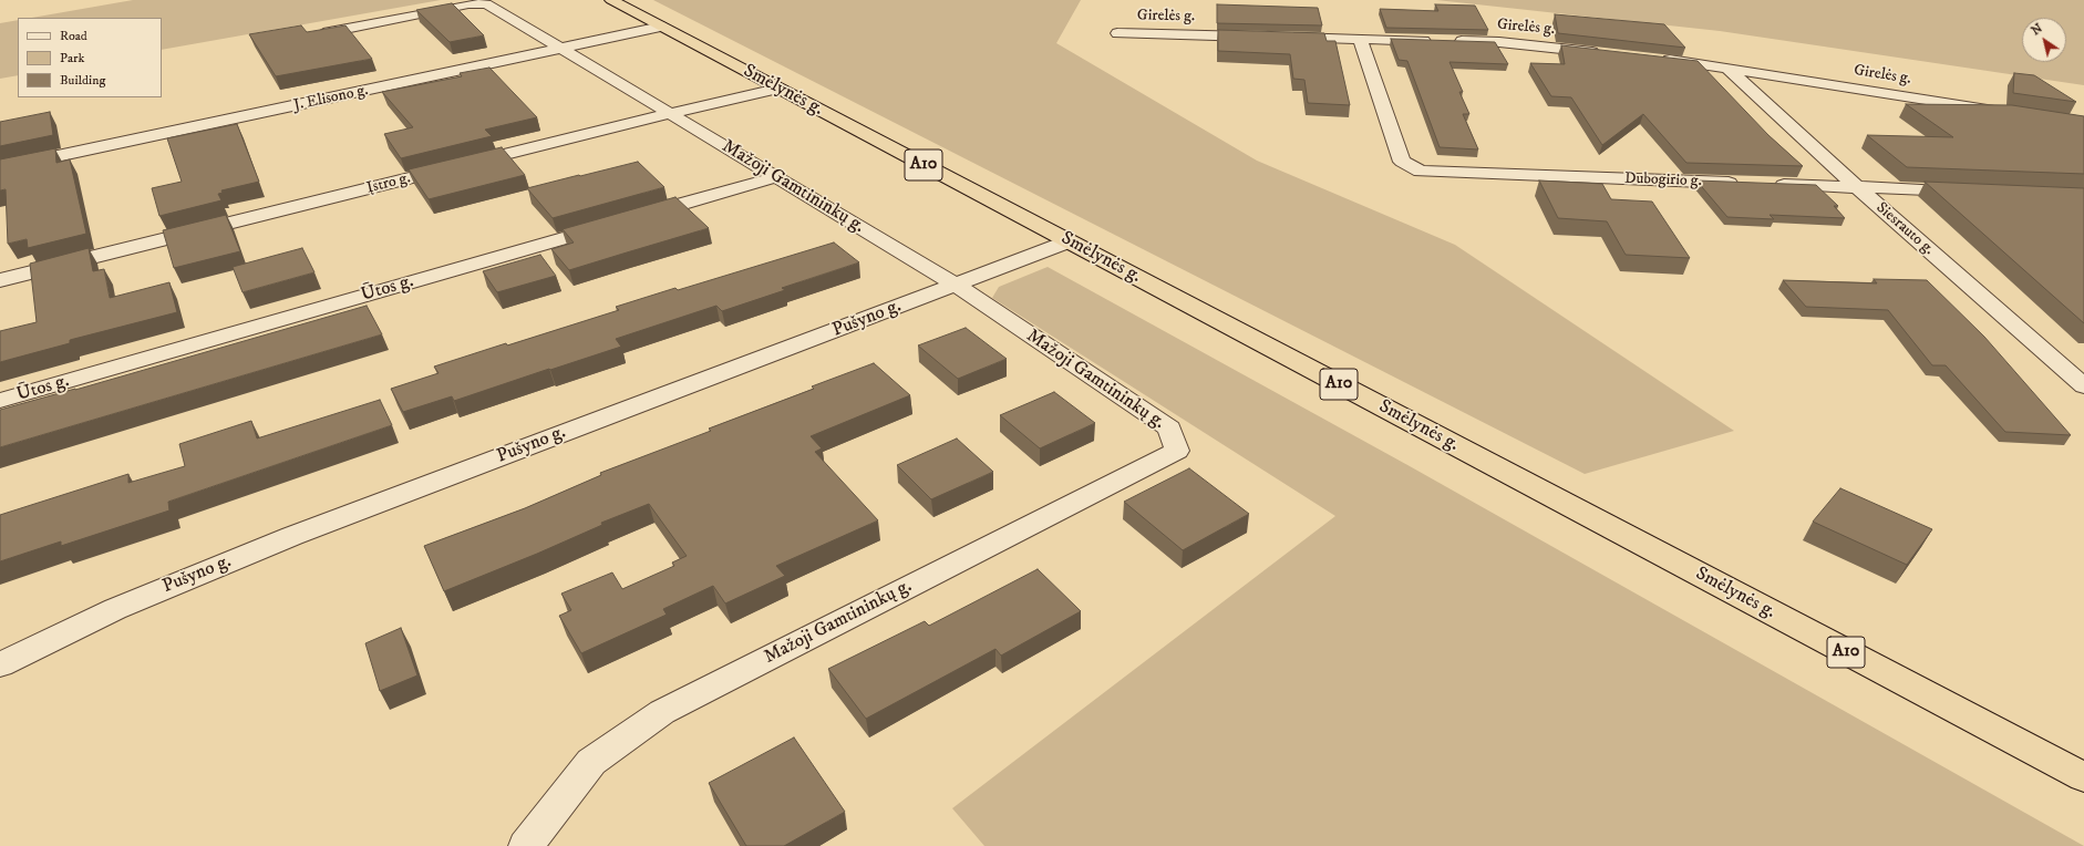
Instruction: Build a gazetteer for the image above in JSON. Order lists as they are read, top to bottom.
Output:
{
  "streets": {
    "highway": ["Smėlynės g.", "A10"],
    "street": [
      "Girelės g.",
      "J. Elisono g.",
      "Dubogirio g.",
      "Įstro g.",
      "Mažoji Gamtininkų g.",
      "Siesrauto g.",
      "Ūtos g.",
      "Pušyno g."
    ]
  },
  "crossings": [
    ["Girelės g.", "Dubogirio g."],
    ["Girelės g.", "Siesrauto g."],
    ["Smėlynės g.", "J. Elisono g."],
    ["Smėlynės g.", "Įstro g."],
    ["Smėlynės g.", "Pušyno g."],
    ["J. Elisono g.", "Mažoji Gamtininkų g."],
    ["Įstro g.", "Mažoji Gamtininkų g."],
    ["Mažoji Gamtininkų g.", "Ūtos g."],
    ["Mažoji Gamtininkų g.", "Pušyno g."]
  ],
  "legend": ["Road", "Park", "Building"],
  "north": "top left"
}
